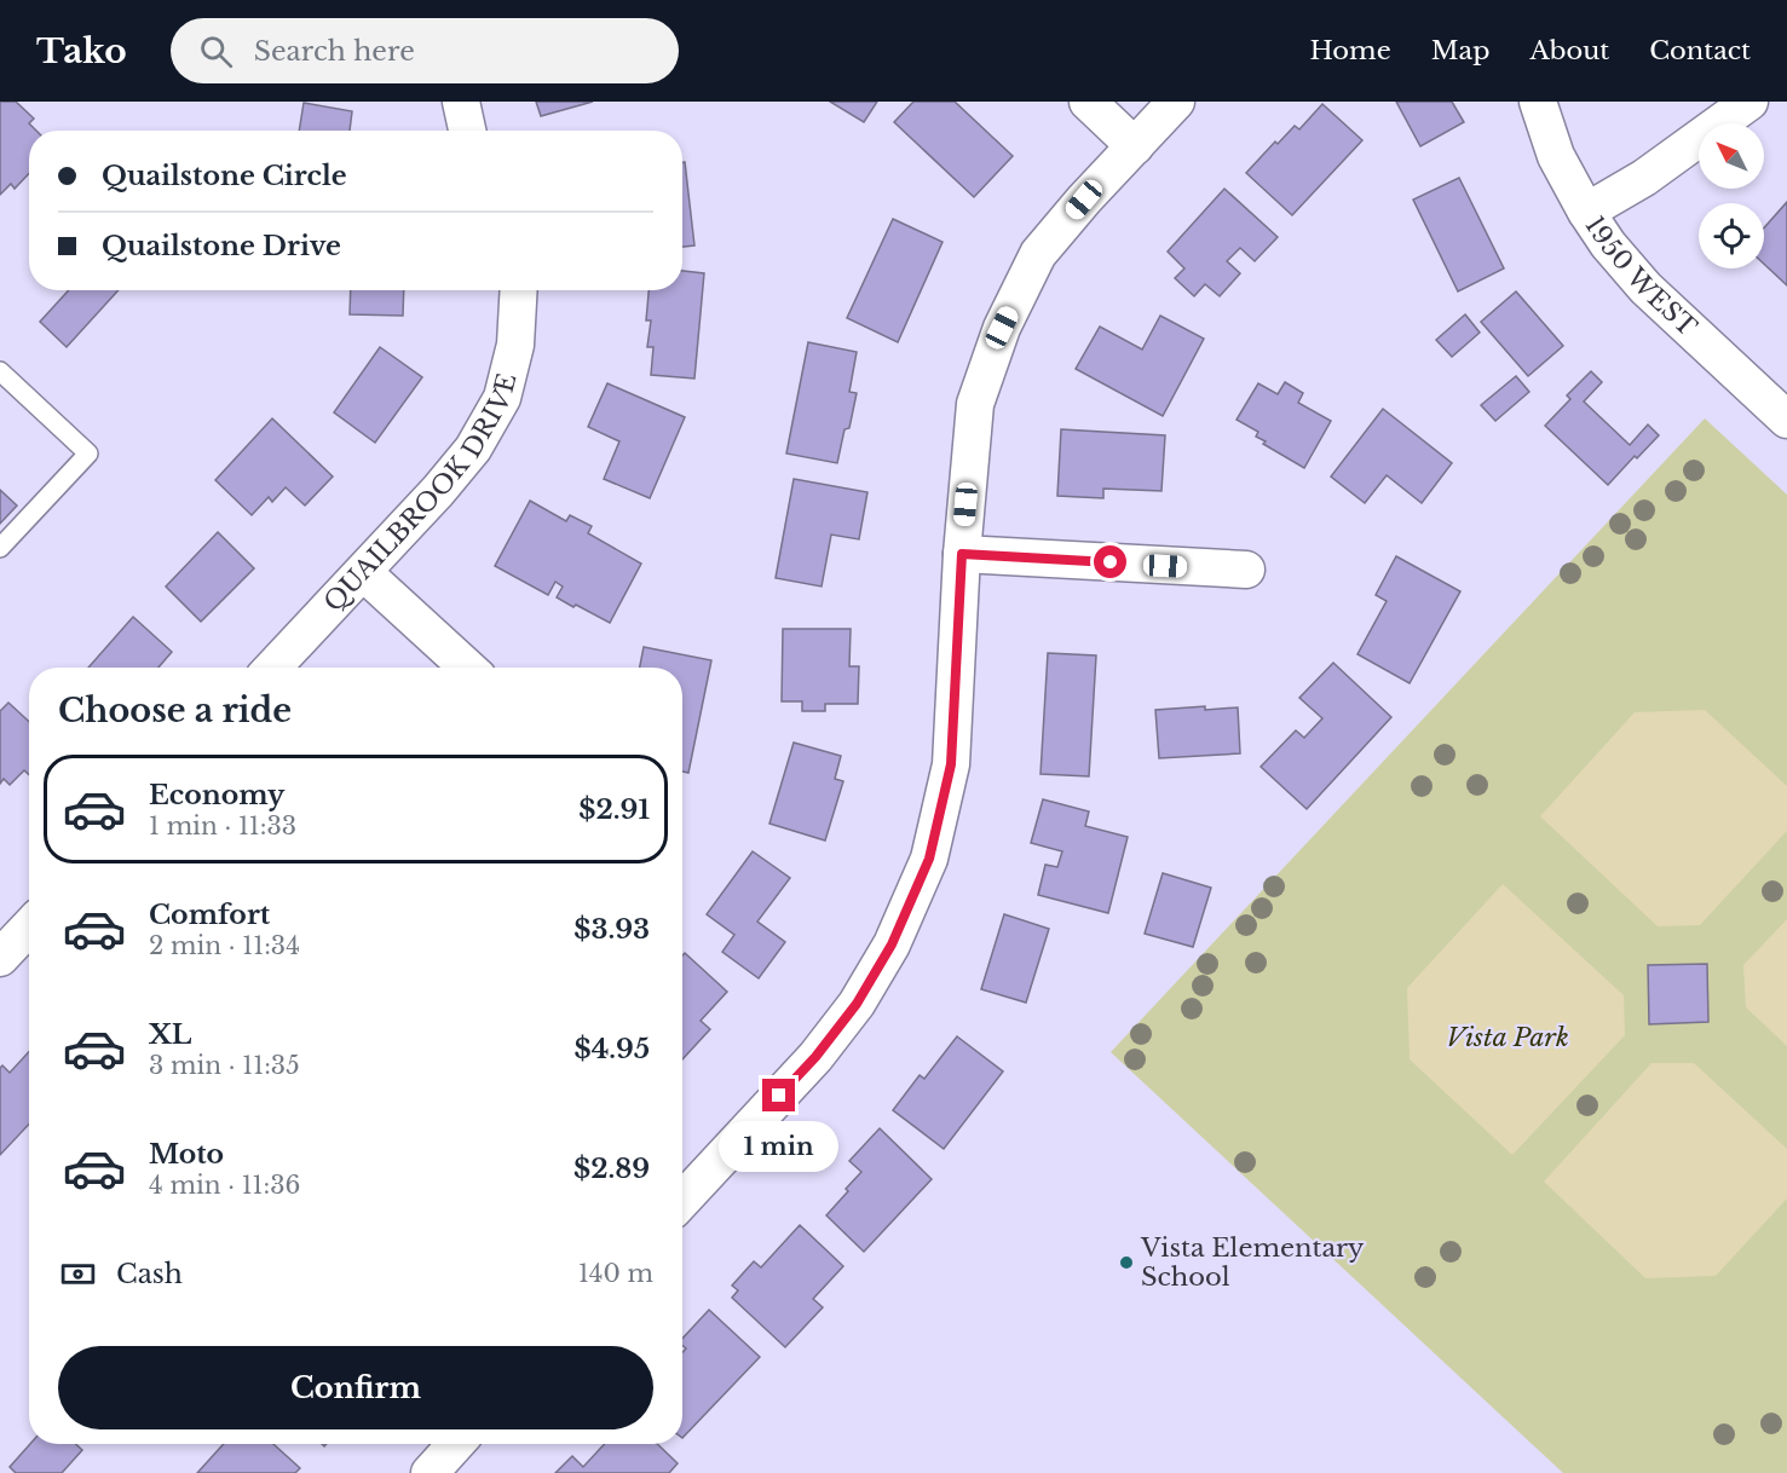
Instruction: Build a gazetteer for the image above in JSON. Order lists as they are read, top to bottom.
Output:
{
  "streets": {
    "street": ["1950 WEST", "QUAILBROOK DRIVE"]
  },
  "parks": ["Vista Park"],
  "places": ["Vista Elementary School"],
  "north": "top left",
  "page": {
    "header": "Tako",
    "search": "Search here",
    "nav": [
      "Home",
      "Map",
      "About",
      "Contact"
    ],
    "banner": ["Quailstone Circle", "Quailstone Drive"],
    "heading": "Choose a ride",
    "list": [
      {
        "name": "Economy",
        "note": "1 min · 11:33",
        "value": "$2.91"
      },
      {
        "name": "Comfort",
        "note": "2 min · 11:34",
        "value": "$3.93"
      },
      {
        "name": "XL",
        "note": "3 min · 11:35",
        "value": "$4.95"
      },
      {
        "name": "Moto",
        "note": "4 min · 11:36",
        "value": "$2.89"
      }
    ],
    "bubble": "1 min",
    "pay": ["Cash", "140 m"],
    "buttons": "Confirm"
  }
}
